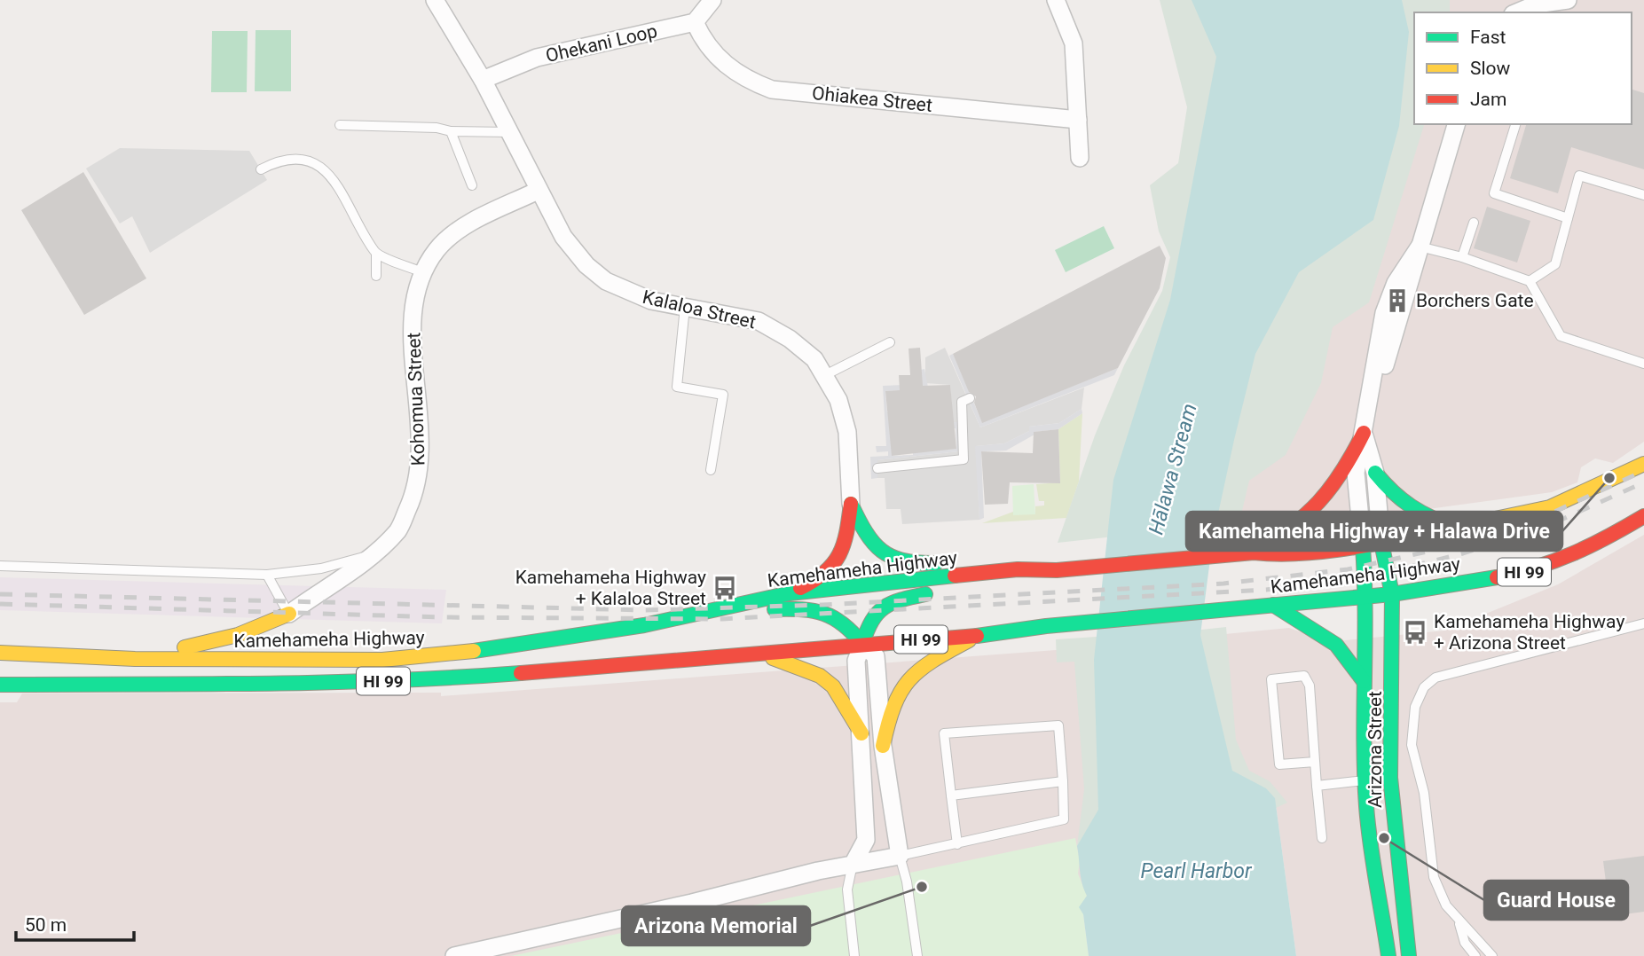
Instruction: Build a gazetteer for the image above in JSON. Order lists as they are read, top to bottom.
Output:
{
  "streets": {
    "main road": ["Kamehameha Highway", "HI 99", "Arizona Street"],
    "street": [
      "Ohekani Loop",
      "Ohiakea Street",
      "Kalaloa Street",
      "Kohomua Street"
    ]
  },
  "crossings": [
    ["Ohekani Loop", "Ohiakea Street"],
    ["Ohekani Loop", "Kalaloa Street"],
    ["Kalaloa Street", "Kohomua Street"],
    ["Kamehameha Highway", "Arizona Street"]
  ],
  "water": ["Hālawa Stream", "Pearl Harbor"],
  "places": {
    "building": ["Borchers Gate"],
    "other": ["Kamehameha Highway + Halawa Drive", "Guard House", "Arizona Memorial"],
    "bus stop": ["Kamehameha Highway + Kalaloa Street", "Kamehameha Highway + Arizona Street"]
  },
  "legend": ["Fast", "Slow", "Jam"],
  "scale_bar": "50 m"
}
